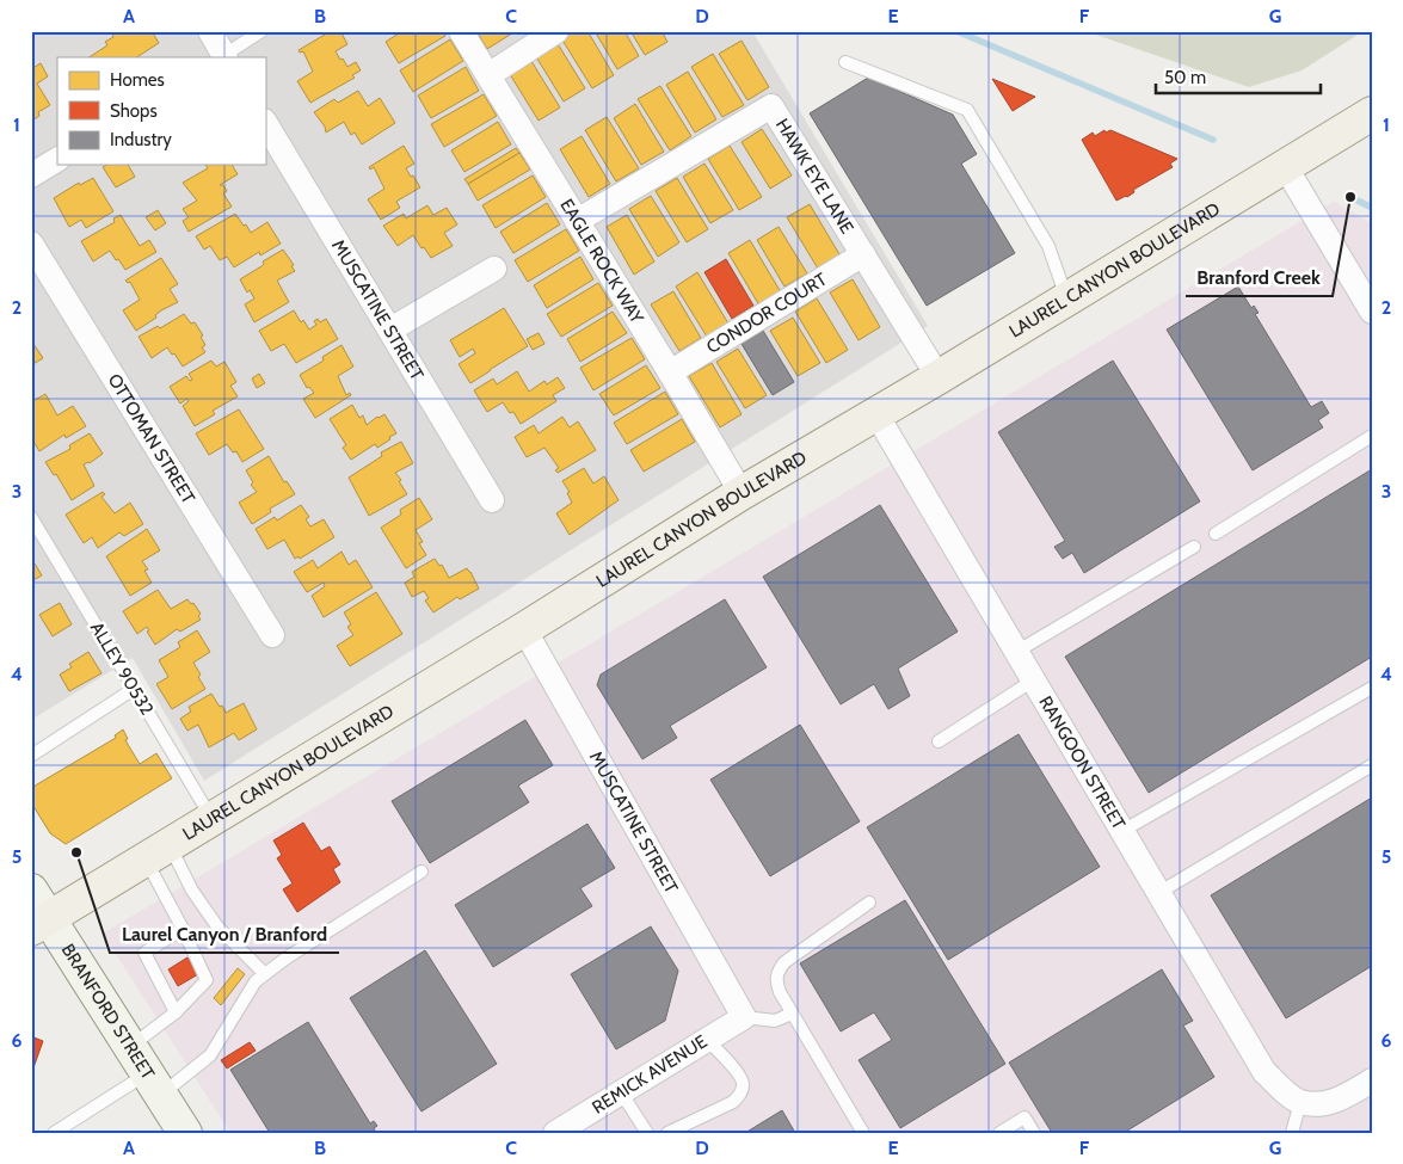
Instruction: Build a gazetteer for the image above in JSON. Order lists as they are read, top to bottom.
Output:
{
  "streets": {
    "main road": ["LAUREL CANYON BOULEVARD", "BRANFORD STREET"],
    "street": [
      "HAWK EYE LANE",
      "EAGLE ROCK WAY",
      "MUSCATINE STREET",
      "CONDOR COURT",
      "OTTOMAN STREET",
      "RANGOON STREET",
      "REMICK AVENUE"
    ],
    "lane": ["ALLEY 90532"]
  },
  "crossings": [
    ["HAWK EYE LANE", "EAGLE ROCK WAY"],
    ["HAWK EYE LANE", "LAUREL CANYON BOULEVARD"],
    ["HAWK EYE LANE", "CONDOR COURT"],
    ["EAGLE ROCK WAY", "LAUREL CANYON BOULEVARD"],
    ["EAGLE ROCK WAY", "CONDOR COURT"],
    ["LAUREL CANYON BOULEVARD", "MUSCATINE STREET"],
    ["LAUREL CANYON BOULEVARD", "ALLEY 90532"],
    ["LAUREL CANYON BOULEVARD", "RANGOON STREET"],
    ["LAUREL CANYON BOULEVARD", "BRANFORD STREET"],
    ["MUSCATINE STREET", "REMICK AVENUE"]
  ],
  "places": ["Branford Creek", "Laurel Canyon / Branford"],
  "legend": ["Homes", "Shops", "Industry"],
  "scale_bar": "50 m",
  "grid": {
    "columns": [
      "A",
      "B",
      "C",
      "D",
      "E",
      "F",
      "G"
    ],
    "rows": [
      "1",
      "2",
      "3",
      "4",
      "5",
      "6"
    ]
  }
}
